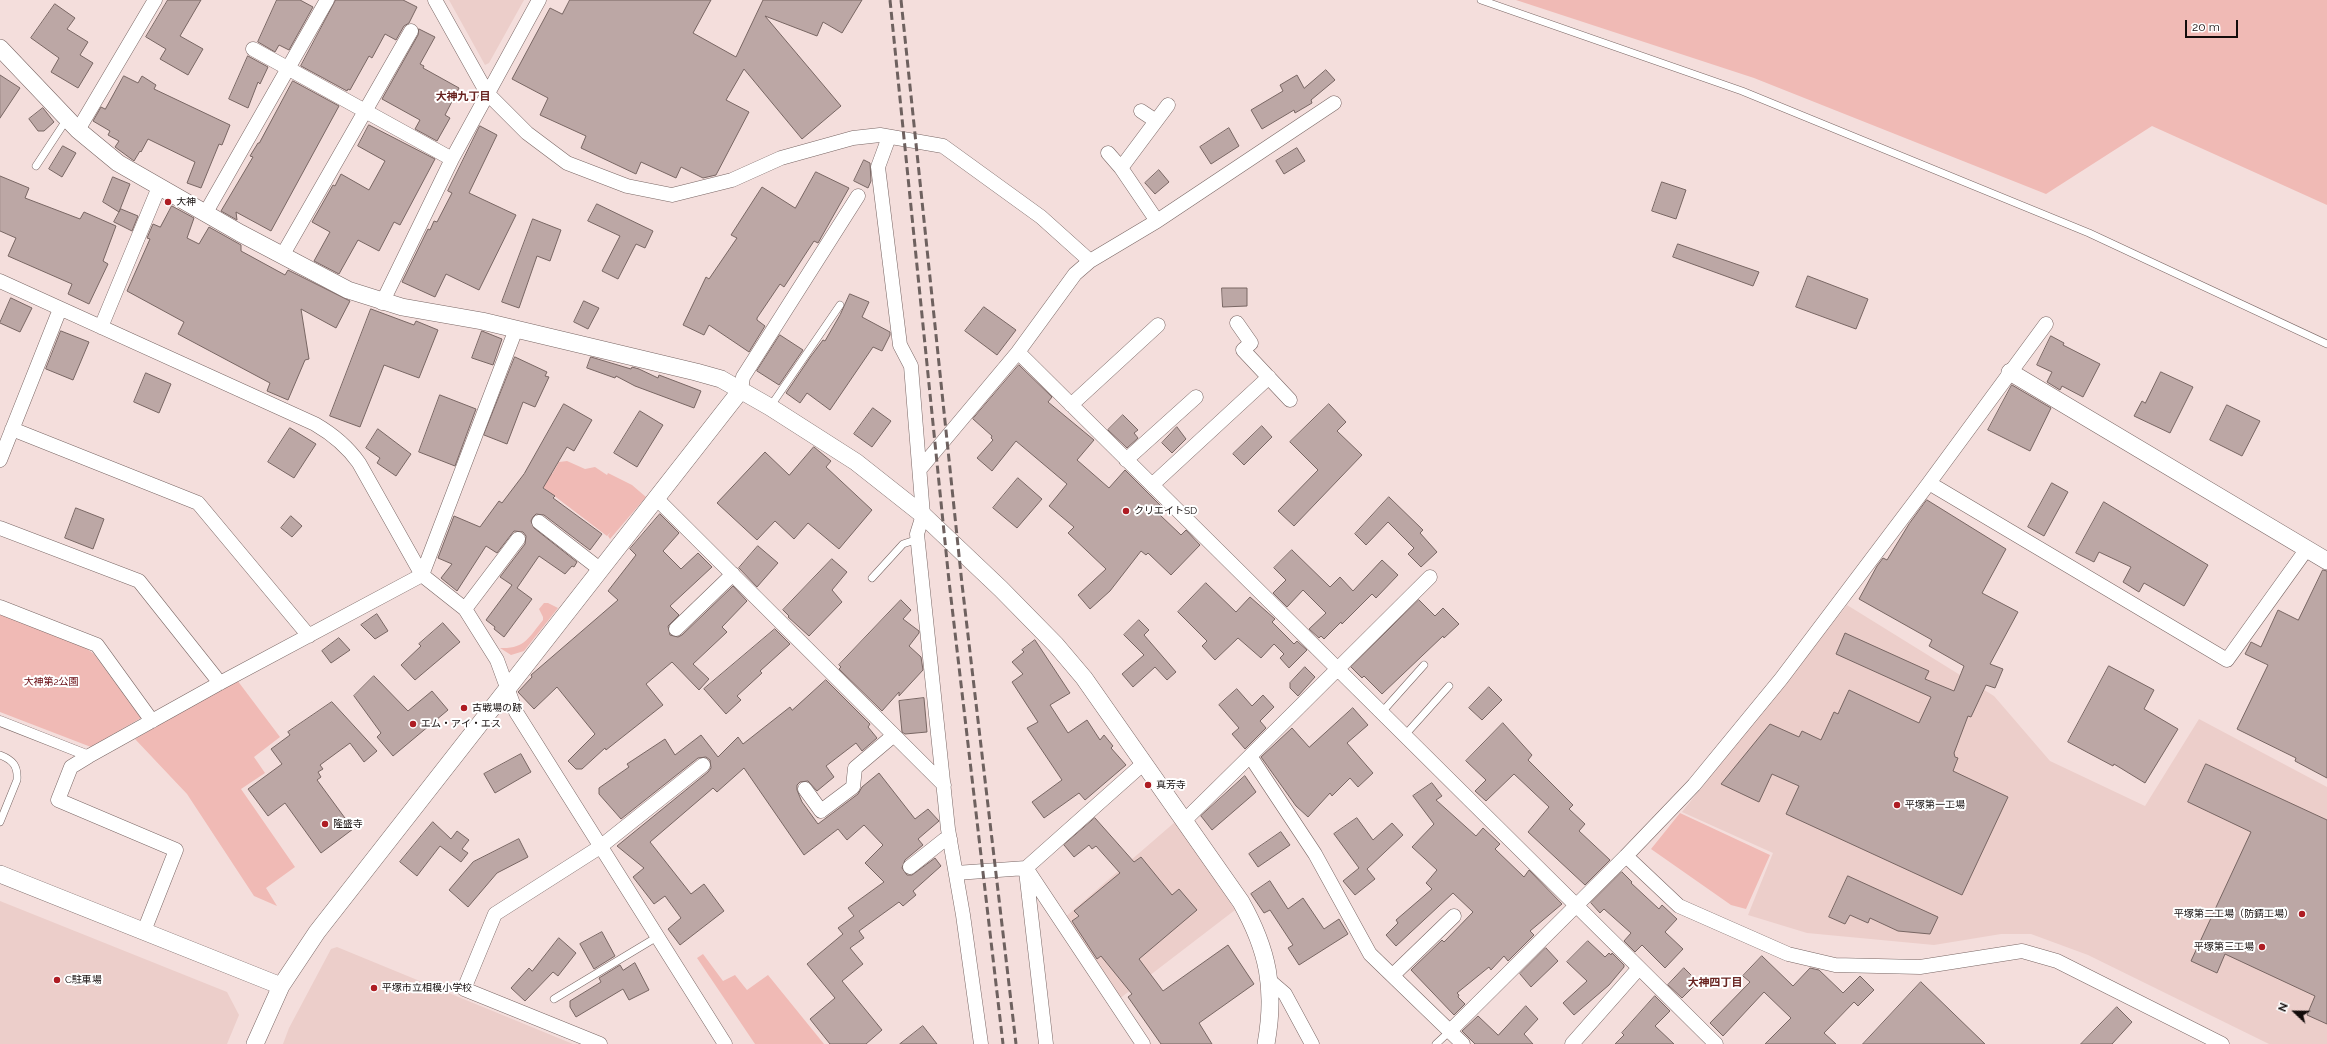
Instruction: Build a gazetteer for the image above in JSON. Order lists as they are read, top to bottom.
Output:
{
  "districts": ["大神九丁目", "大神四丁目"],
  "parks": ["大神第2公園"],
  "places": [
    "大神",
    "クリエイトSD",
    "古戦場の跡",
    "エム・アイ・エス",
    "真芳寺",
    "平塚第一工場",
    "隆盛寺",
    "平塚第二工場（防錆工場）",
    "平塚第三工場",
    "C駐車場",
    "平塚市立相模小学校"
  ],
  "scale_bar": "20 m",
  "north": "left"
}
